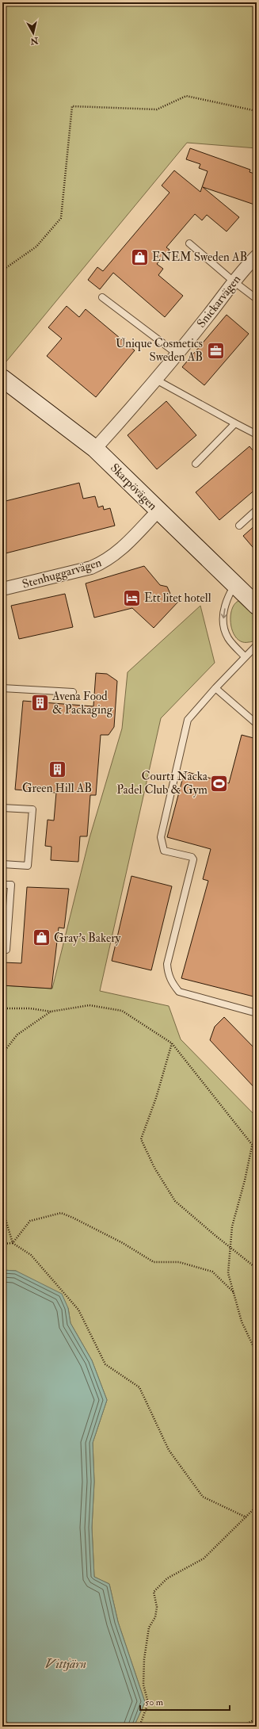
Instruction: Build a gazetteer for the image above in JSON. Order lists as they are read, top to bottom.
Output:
{
  "streets": {
    "street": ["Snickarvägen", "Skarpövägen", "Stenhuggarvägen"]
  },
  "crossings": [
    ["Snickarvägen", "Skarpövägen"],
    ["Skarpövägen", "Stenhuggarvägen"]
  ],
  "water": ["Vittjärn"],
  "places": {
    "shop": ["ENEM Sweden AB", "Gray's Bakery"],
    "office": ["Unique Cosmetics Sweden AB"],
    "hotel": ["Ett litet hotell"],
    "building": ["Avena Food & Packaging", "Green Hill AB"],
    "sports": ["Court1 Nacka Padel Club & Gym"]
  },
  "scale_bar": "50 m",
  "north": "bottom"
}
